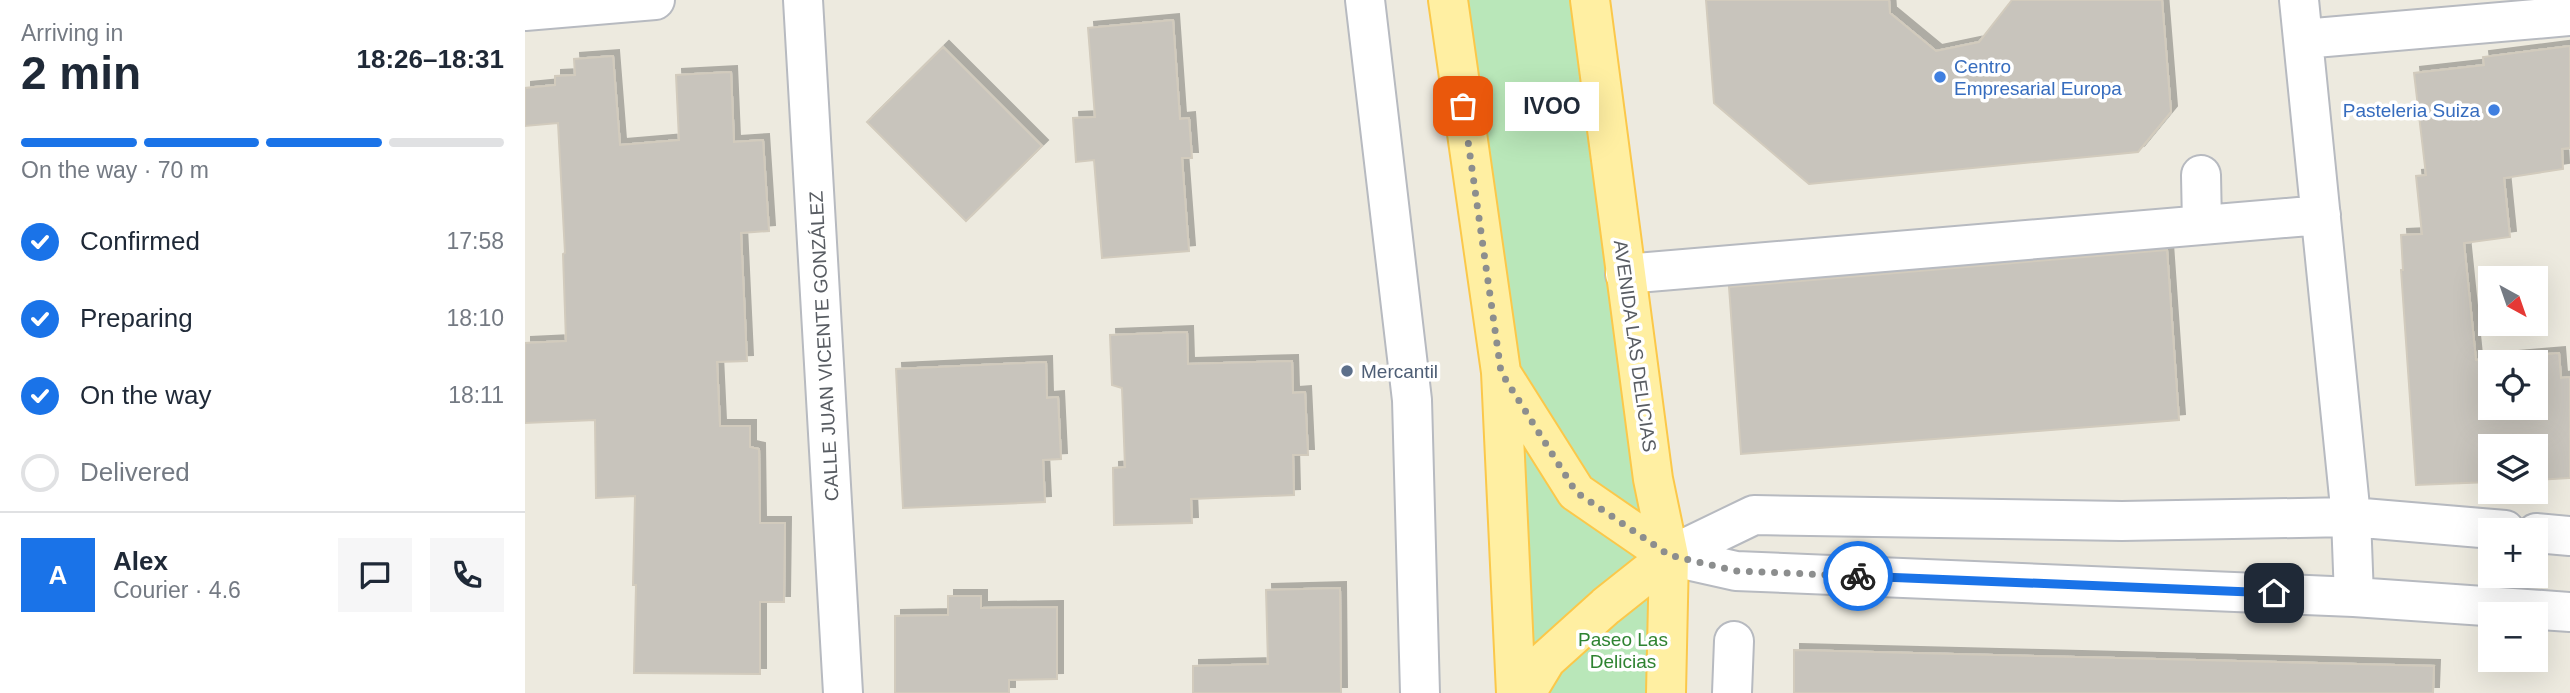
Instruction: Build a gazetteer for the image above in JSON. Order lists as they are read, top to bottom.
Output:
{
  "streets": {
    "main road": ["AVENIDA LAS DELICIAS"],
    "street": ["CALLE JUAN VICENTE GONZÁLEZ"]
  },
  "parks": ["Paseo Las Delicias"],
  "places": [
    "Centro Empresarial Europa",
    "IVOO",
    "Pasteleria Suiza",
    "Mercantil"
  ],
  "north": "bottom right",
  "page": {
    "heading": ["2 min", "Arriving in", "18:26–18:31"],
    "panel": ["Alex", "Courier · 4.6"],
    "bubble": "IVOO",
    "bar": "On the way · 70 m",
    "list": [
      ["Confirmed", "17:58"],
      ["Preparing", "18:10"],
      ["On the way", "18:11"],
      "Delivered"
    ],
    "map_buttons": ["+", "−"],
    "round": "A"
  }
}
